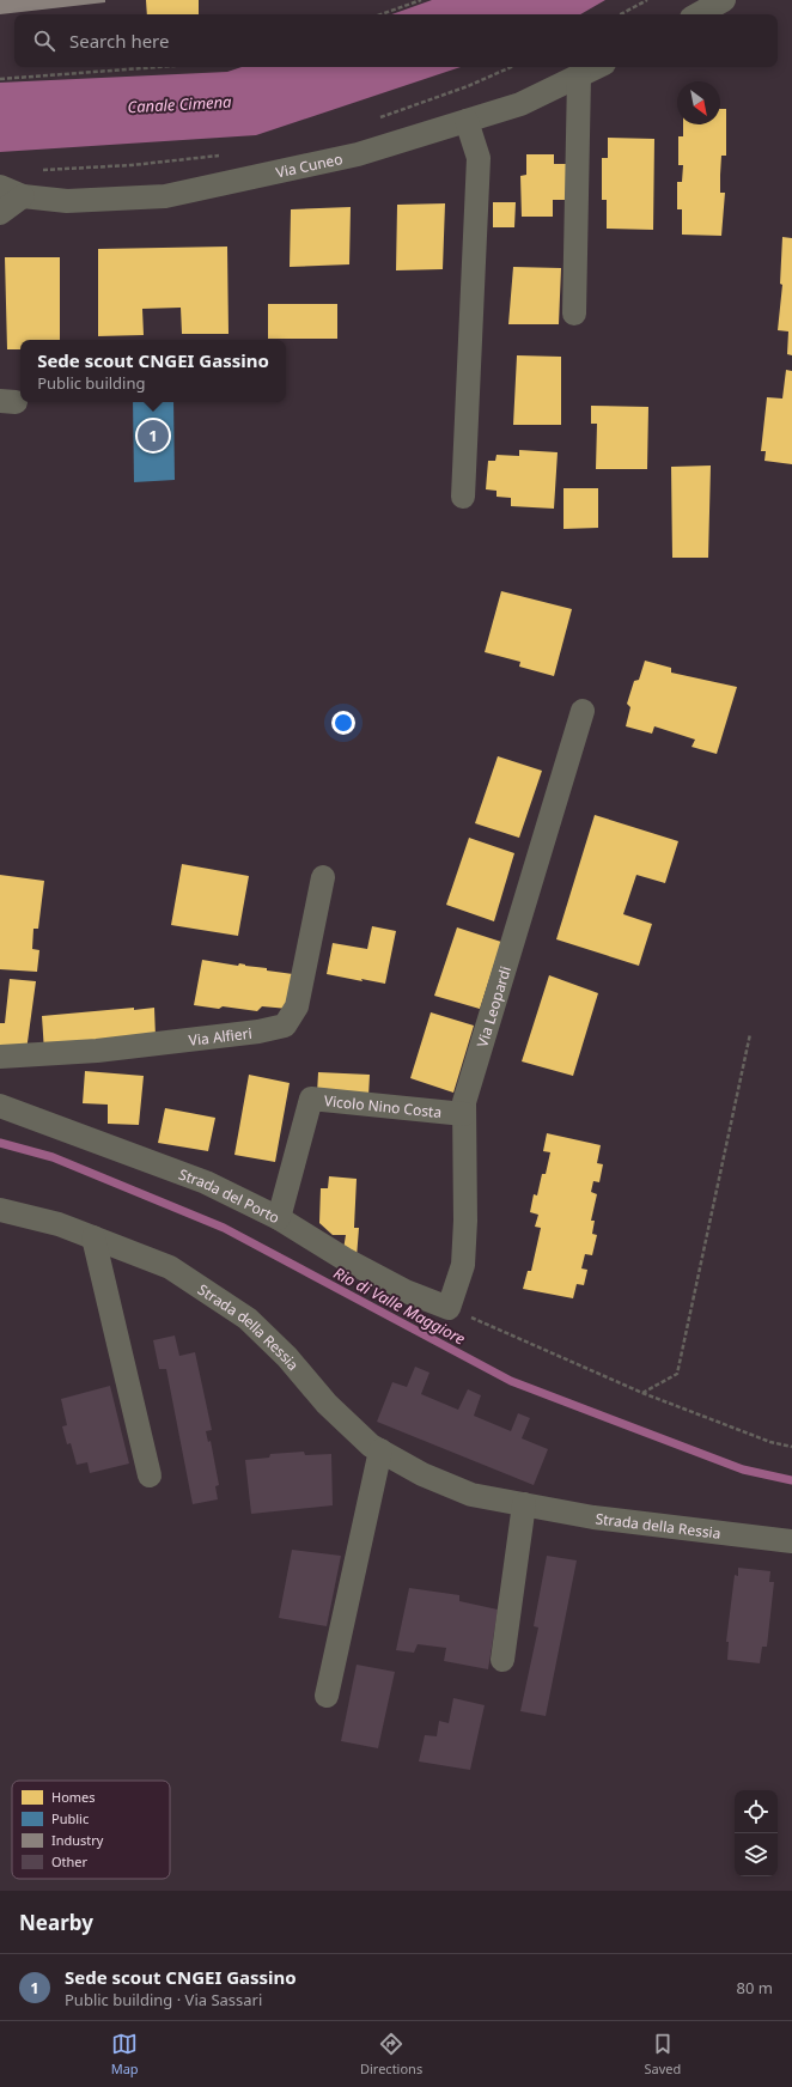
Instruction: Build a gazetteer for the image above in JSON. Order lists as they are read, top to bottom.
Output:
{
  "streets": {
    "street": [
      "Via Cuneo",
      "Via Leopardi",
      "Via Alfieri",
      "Vicolo Nino Costa",
      "Strada del Porto",
      "Strada della Ressia"
    ]
  },
  "crossings": [
    ["Via Leopardi", "Vicolo Nino Costa"],
    ["Via Leopardi", "Strada del Porto"],
    ["Vicolo Nino Costa", "Strada del Porto"]
  ],
  "water": ["Canale Cimena", "Rio di Valle Maggiore"],
  "legend": [
    "Homes",
    "Public",
    "Industry",
    "Other"
  ],
  "north": "bottom right",
  "page": {
    "search": "Search here",
    "popup": ["Sede scout CNGEI Gassino", "Public building"],
    "pins": "1",
    "heading": "Nearby",
    "list": [
      {
        "mark": "1",
        "name": "Sede scout CNGEI Gassino",
        "note": "Public building · Via Sassari",
        "value": "80 m"
      }
    ],
    "nav": ["Map", "Directions", "Saved"]
  }
}
